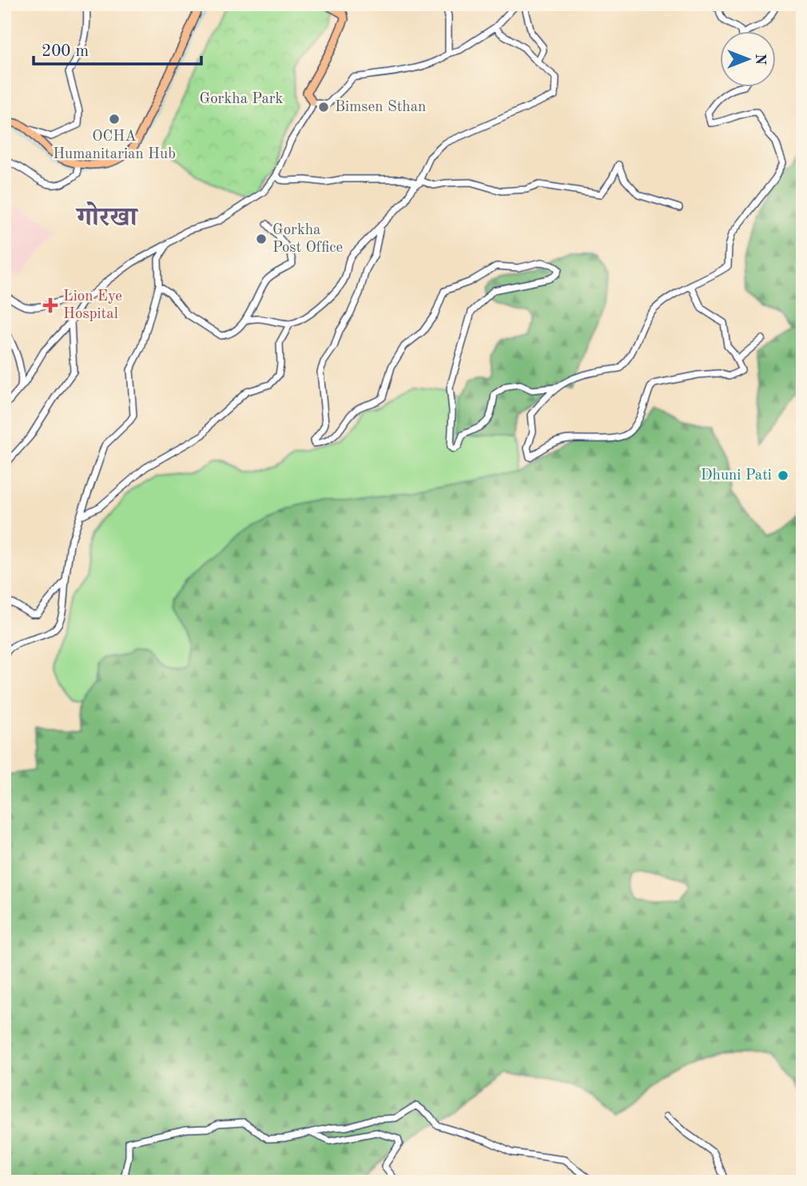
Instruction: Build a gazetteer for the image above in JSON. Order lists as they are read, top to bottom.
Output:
{
  "districts": ["गोरखा"],
  "parks": ["Gorkha Park"],
  "places": {
    "other": [
      "Bimsen Sthan",
      "OCHA Humanitarian Hub",
      "Gorkha Post Office",
      "Dhuni Pati"
    ],
    "health": ["Lion Eye Hospital"]
  },
  "scale_bar": "200 m",
  "north": "right"
}
